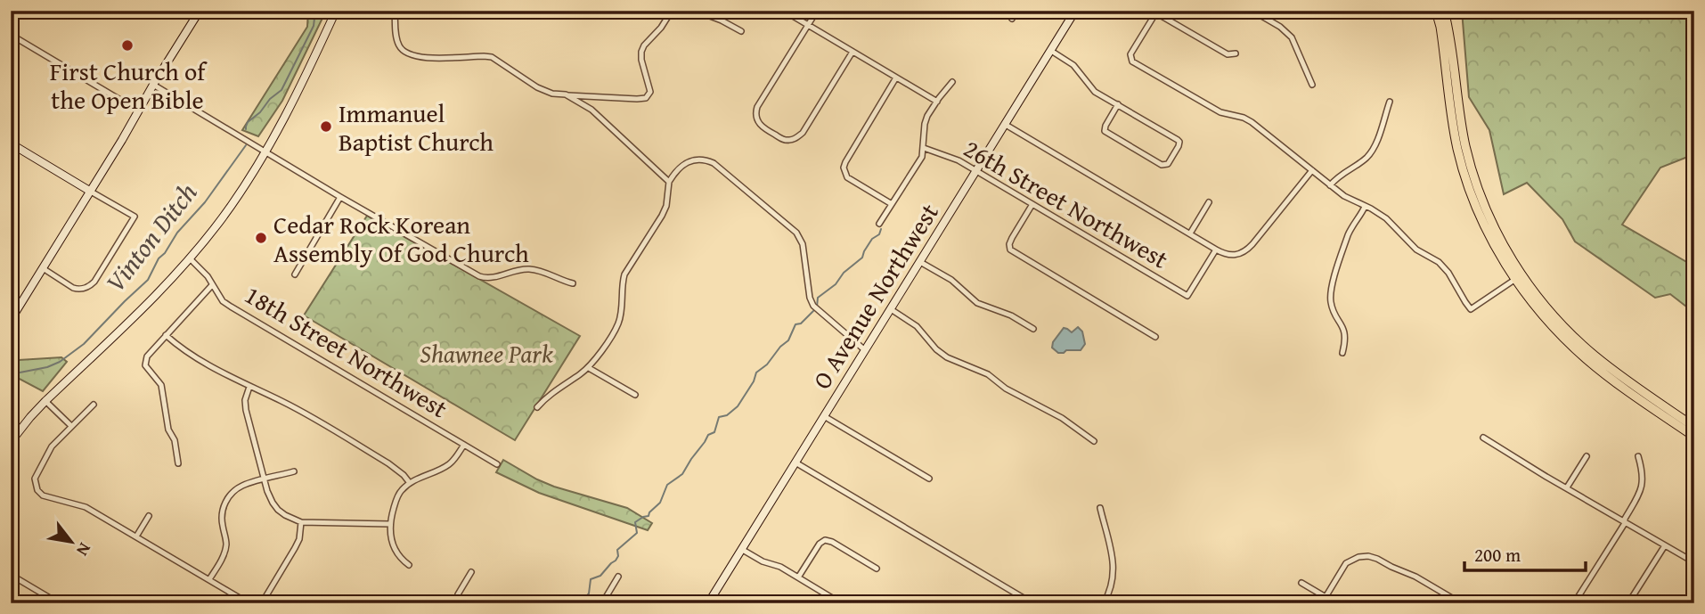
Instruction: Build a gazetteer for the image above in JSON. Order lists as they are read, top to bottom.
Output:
{
  "streets": {
    "street": ["26th Street Northwest", "O Avenue Northwest", "18th Street Northwest"]
  },
  "crossings": [
    ["26th Street Northwest", "O Avenue Northwest"]
  ],
  "water": ["Vinton Ditch"],
  "parks": ["Shawnee Park"],
  "places": ["First Church of the Open Bible", "Immanuel Baptist Church", "Cedar Rock Korean Assembly Of God Church"],
  "scale_bar": "200 m",
  "north": "bottom right"
}
